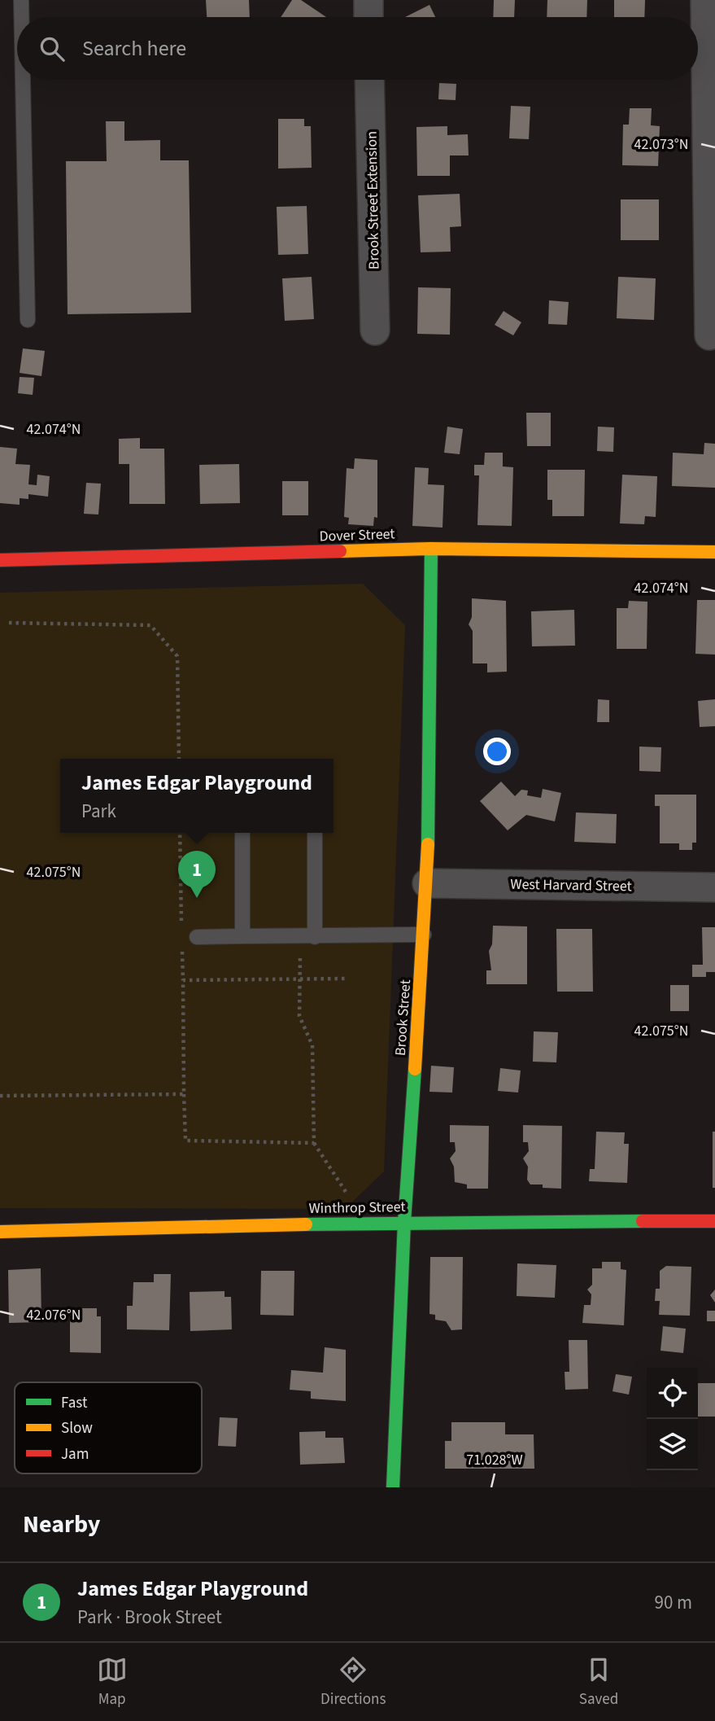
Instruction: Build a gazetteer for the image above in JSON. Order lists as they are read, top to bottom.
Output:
{
  "streets": {
    "street": [
      "Brook Street Extension",
      "Dover Street",
      "West Harvard Street",
      "Brook Street",
      "Winthrop Street"
    ]
  },
  "crossings": [
    ["Dover Street", "Brook Street"],
    ["West Harvard Street", "Brook Street"],
    ["Brook Street", "Winthrop Street"]
  ],
  "legend": ["Fast", "Slow", "Jam"],
  "page": {
    "search": "Search here",
    "popup": ["James Edgar Playground", "Park"],
    "pins": "1",
    "heading": "Nearby",
    "list": [
      {
        "mark": "1",
        "name": "James Edgar Playground",
        "note": "Park · Brook Street",
        "value": "90 m"
      }
    ],
    "nav": ["Map", "Directions", "Saved"]
  },
  "coordinates": [
    "42.073°N",
    "42.074°N",
    "42.075°N",
    "42.076°N",
    "71.028°W"
  ]
}
